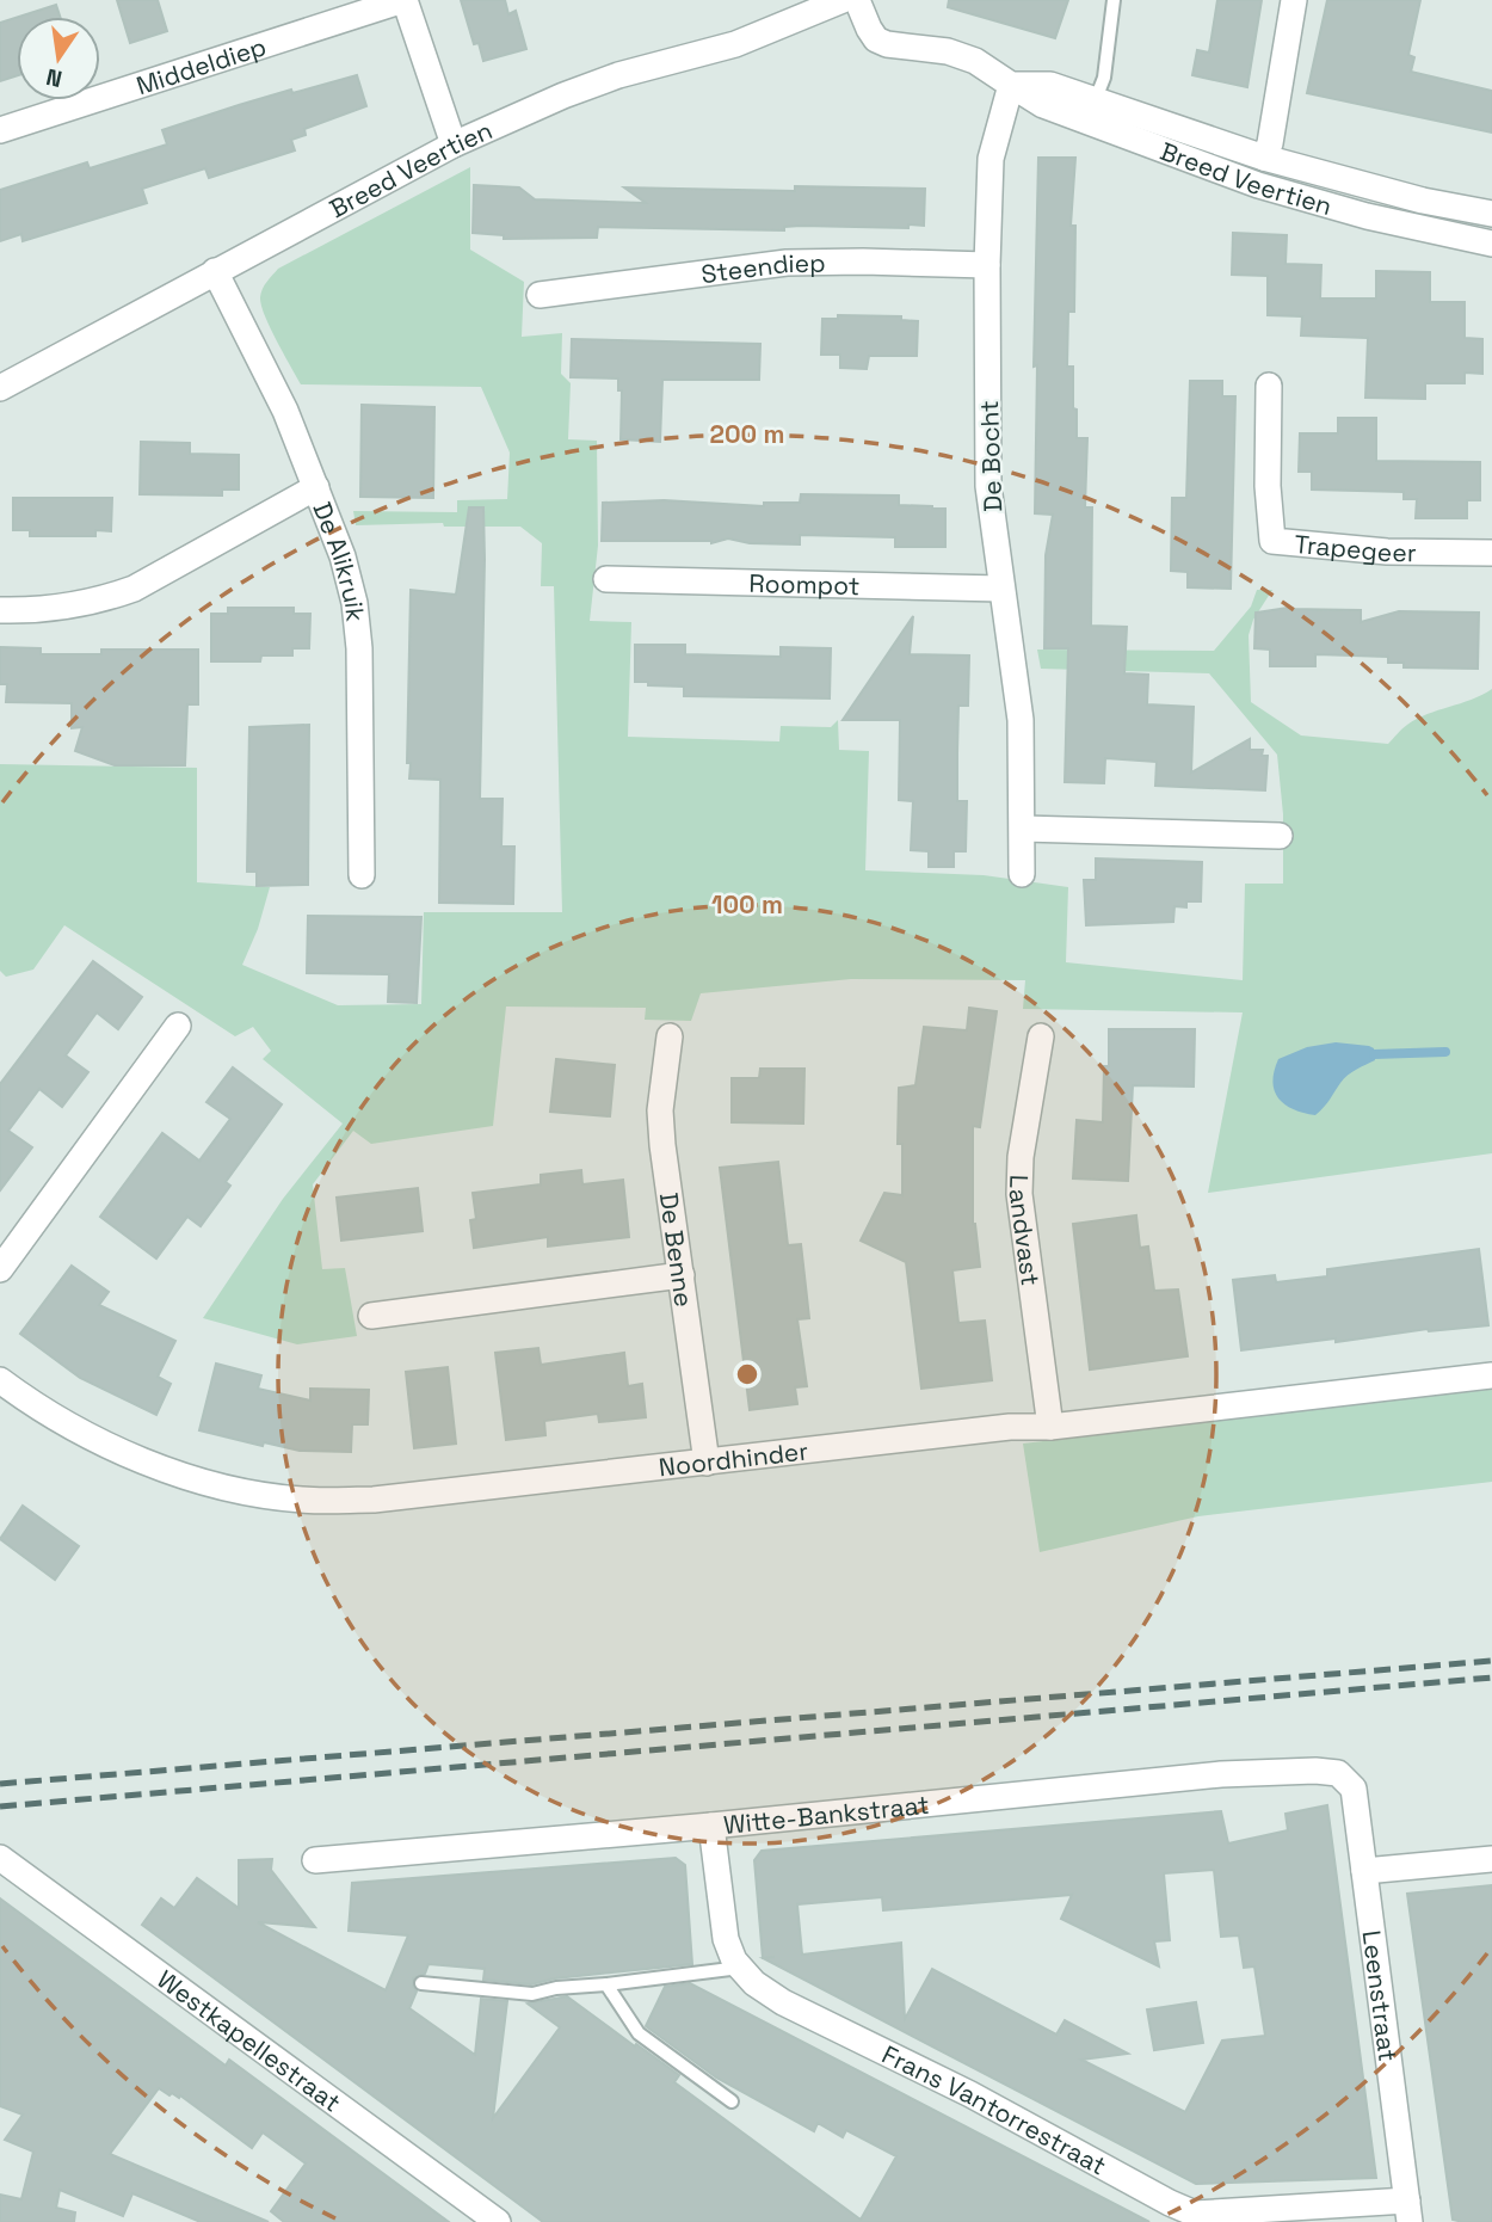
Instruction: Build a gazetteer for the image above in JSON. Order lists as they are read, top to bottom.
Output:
{
  "streets": {
    "street": [
      "Middeldiep",
      "Breed Veertien",
      "Steendiep",
      "De Bocht",
      "Trapegeer",
      "De Alikruik",
      "Roompot",
      "Landvast",
      "De Benne",
      "Noordhinder",
      "Witte-Bankstraat",
      "Leenstraat",
      "Westkapellestraat",
      "Frans Vantorrestraat"
    ]
  },
  "crossings": [
    ["Middeldiep", "Breed Veertien"],
    ["Breed Veertien", "De Bocht"],
    ["Breed Veertien", "De Alikruik"],
    ["Steendiep", "De Bocht"],
    ["De Bocht", "Roompot"],
    ["Landvast", "Noordhinder"],
    ["De Benne", "Noordhinder"],
    ["Witte-Bankstraat", "Leenstraat"],
    ["Witte-Bankstraat", "Frans Vantorrestraat"],
    ["Leenstraat", "Frans Vantorrestraat"]
  ],
  "north": "bottom",
  "rings": ["200 m", "100 m"]
}
